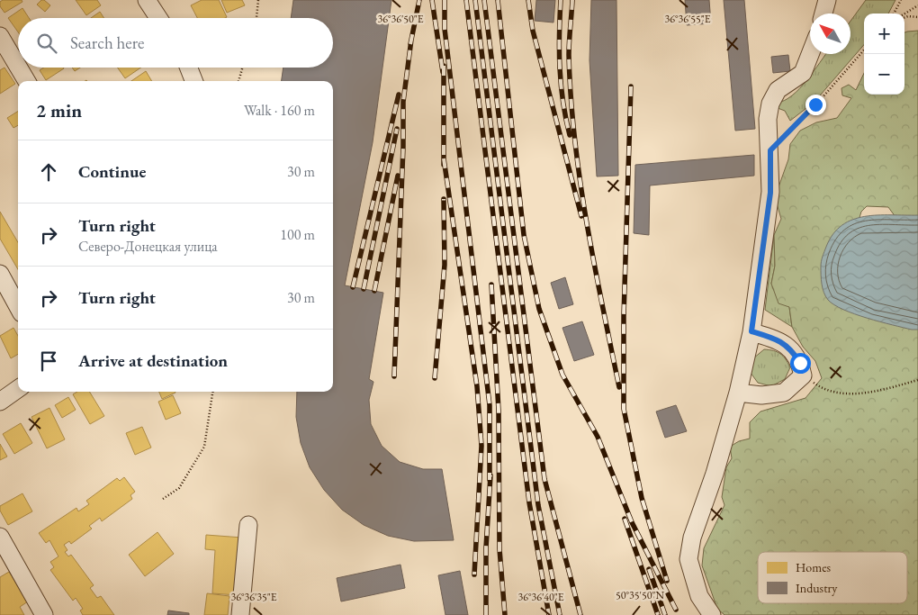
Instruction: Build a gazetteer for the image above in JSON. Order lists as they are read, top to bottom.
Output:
{
  "legend": ["Homes", "Industry"],
  "north": "top left",
  "page": {
    "map_buttons": ["+", "−"],
    "search": "Search here",
    "heading": ["2 min", "Walk · 160 m"],
    "list": [
      ["Continue", "30 m"],
      ["Turn right", "Северо-Донецкая улица", "100 m"],
      ["Turn right", "30 m"],
      "Arrive at destination"
    ]
  },
  "coordinates": [
    "36°36'55\"E",
    "36°36'50\"E",
    "50°35'50\"N",
    "36°36'35\"E",
    "36°36'40\"E"
  ]
}
